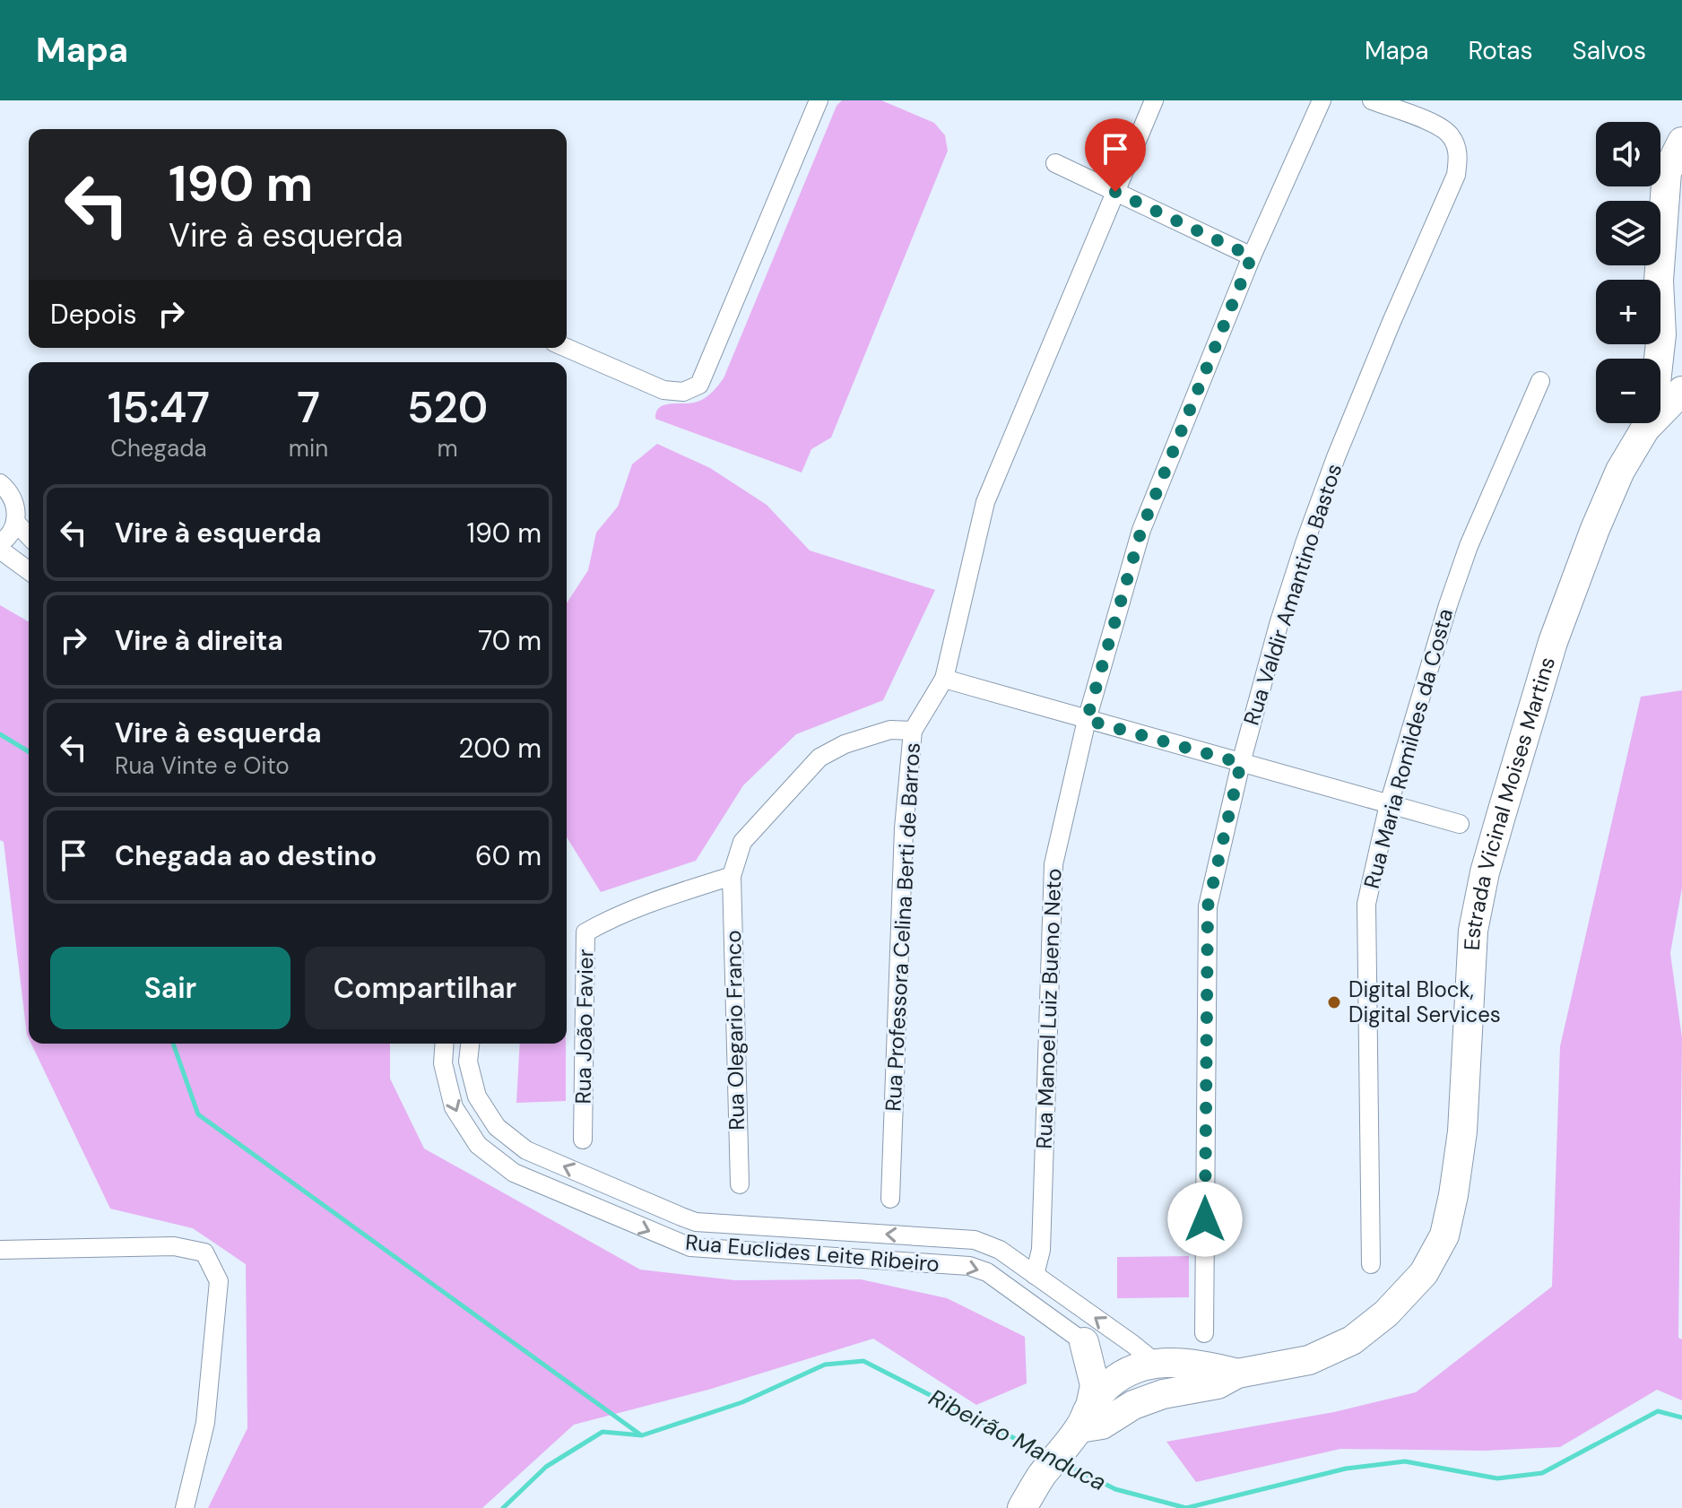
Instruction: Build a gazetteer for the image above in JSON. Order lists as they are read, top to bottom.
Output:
{
  "streets": {
    "main road": ["Estrada Vicinal Moises Martins"],
    "street": [
      "Rua Valdir Amantino Bastos",
      "Rua Maria Romildes da Costa",
      "Rua Professora Celina Berti de Barros",
      "Rua Manoel Luiz Bueno Neto",
      "Rua João Favier",
      "Rua Olegario Franco",
      "Rua Euclides Leite Ribeiro"
    ]
  },
  "crossings": [
    ["Estrada Vicinal Moises Martins", "Rua Euclides Leite Ribeiro"],
    ["Rua Manoel Luiz Bueno Neto", "Rua Euclides Leite Ribeiro"],
    ["Rua João Favier", "Rua Olegario Franco"]
  ],
  "water": ["Ribeirão Manduca"],
  "places": ["Digital Block, Digital Services"],
  "page": {
    "header": "Mapa",
    "nav": ["Mapa", "Rotas", "Salvos"],
    "map_buttons": ["+", "−"],
    "turn": ["190 m", "Vire à esquerda"],
    "then": "Depois",
    "eta": [
      "15:47",
      "Chegada",
      "7",
      "min",
      "520",
      "m"
    ],
    "list": [
      {
        "name": "Vire à esquerda",
        "value": "190 m"
      },
      {
        "name": "Vire à direita",
        "value": "70 m"
      },
      {
        "name": "Vire à esquerda",
        "note": "Rua Vinte e Oito",
        "value": "200 m"
      },
      {
        "name": "Chegada ao destino",
        "value": "60 m"
      }
    ],
    "buttons": ["Sair", "Compartilhar"]
  }
}
